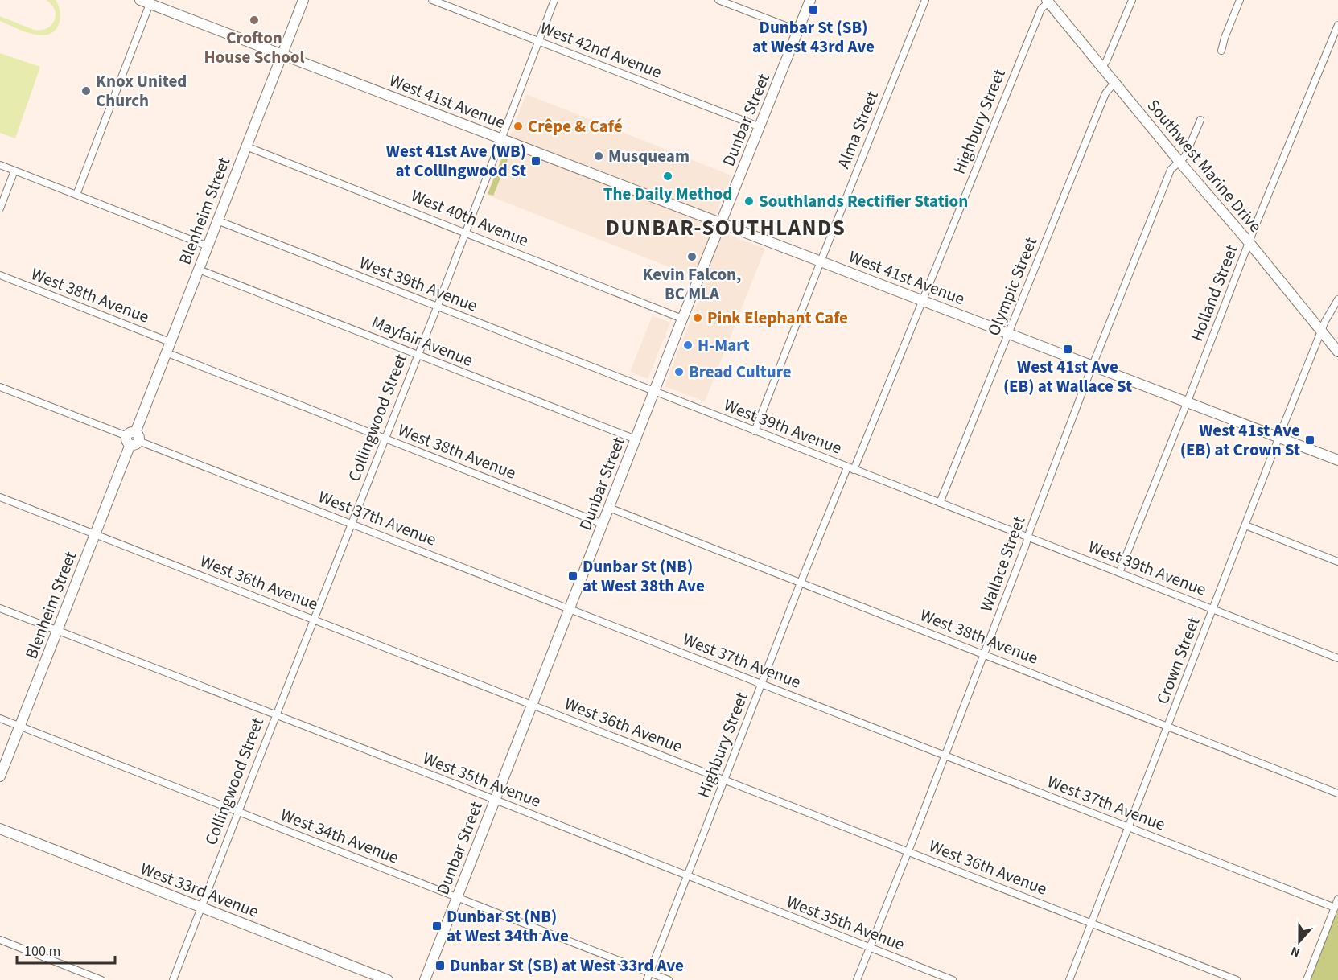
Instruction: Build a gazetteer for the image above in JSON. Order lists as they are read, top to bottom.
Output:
{
  "streets": {
    "main road": [
      "West 41st Avenue",
      "Dunbar Street",
      "Southwest Marine Drive",
      "Blenheim Street",
      "West 33rd Avenue"
    ],
    "street": [
      "West 42nd Avenue",
      "Highbury Street",
      "Alma Street",
      "West 40th Avenue",
      "West 39th Avenue",
      "Olympic Street",
      "Holland Street",
      "West 38th Avenue",
      "Mayfair Avenue",
      "Collingwood Street",
      "West 37th Avenue",
      "Wallace Street",
      "West 36th Avenue",
      "Crown Street",
      "West 35th Avenue",
      "West 34th Avenue"
    ]
  },
  "crossings": [
    ["West 42nd Avenue", "Dunbar Street"],
    ["West 42nd Avenue", "Collingwood Street"],
    ["West 41st Avenue", "Dunbar Street"],
    ["West 41st Avenue", "Highbury Street"],
    ["West 41st Avenue", "Alma Street"],
    ["West 41st Avenue", "Blenheim Street"],
    ["West 41st Avenue", "Olympic Street"],
    ["West 41st Avenue", "Holland Street"],
    ["West 41st Avenue", "Collingwood Street"],
    ["West 41st Avenue", "Wallace Street"],
    ["West 41st Avenue", "Crown Street"],
    ["Dunbar Street", "West 40th Avenue"],
    ["Dunbar Street", "West 39th Avenue"],
    ["Dunbar Street", "West 38th Avenue"],
    ["Dunbar Street", "Mayfair Avenue"],
    ["Dunbar Street", "West 37th Avenue"],
    ["Dunbar Street", "West 36th Avenue"],
    ["Dunbar Street", "West 35th Avenue"],
    ["Dunbar Street", "West 34th Avenue"],
    ["Highbury Street", "Southwest Marine Drive"],
    ["Highbury Street", "West 39th Avenue"],
    ["Highbury Street", "West 38th Avenue"],
    ["Highbury Street", "West 37th Avenue"],
    ["Highbury Street", "West 36th Avenue"],
    ["Highbury Street", "West 35th Avenue"],
    ["Highbury Street", "West 34th Avenue"],
    ["Alma Street", "West 39th Avenue"],
    ["Southwest Marine Drive", "Olympic Street"],
    ["Southwest Marine Drive", "Holland Street"],
    ["Southwest Marine Drive", "Wallace Street"],
    ["Southwest Marine Drive", "Crown Street"],
    ["Blenheim Street", "West 40th Avenue"],
    ["Blenheim Street", "West 39th Avenue"],
    ["Blenheim Street", "West 38th Avenue"],
    ["Blenheim Street", "Mayfair Avenue"],
    ["Blenheim Street", "West 37th Avenue"],
    ["Blenheim Street", "West 36th Avenue"],
    ["Blenheim Street", "West 35th Avenue"],
    ["Blenheim Street", "West 34th Avenue"],
    ["West 40th Avenue", "Collingwood Street"],
    ["West 39th Avenue", "Olympic Street"],
    ["West 39th Avenue", "Holland Street"],
    ["West 39th Avenue", "Collingwood Street"],
    ["West 39th Avenue", "Wallace Street"],
    ["West 39th Avenue", "Crown Street"],
    ["West 38th Avenue", "Collingwood Street"],
    ["West 38th Avenue", "Wallace Street"],
    ["West 38th Avenue", "Crown Street"],
    ["Mayfair Avenue", "Collingwood Street"],
    ["Collingwood Street", "West 37th Avenue"],
    ["Collingwood Street", "West 36th Avenue"],
    ["Collingwood Street", "West 35th Avenue"],
    ["Collingwood Street", "West 34th Avenue"],
    ["Collingwood Street", "West 33rd Avenue"],
    ["West 37th Avenue", "Wallace Street"],
    ["West 37th Avenue", "Crown Street"],
    ["Wallace Street", "West 36th Avenue"],
    ["Wallace Street", "West 35th Avenue"],
    ["West 36th Avenue", "Crown Street"]
  ],
  "districts": ["DUNBAR-SOUTHLANDS"],
  "places": {
    "transit": [
      "Dunbar St (SB) at West 43rd Ave",
      "West 41st Ave (WB) at Collingwood St",
      "West 41st Ave (EB) at Wallace St",
      "West 41st Ave (EB) at Crown St",
      "Dunbar St (NB) at West 38th Ave",
      "Dunbar St (NB) at West 34th Ave",
      "Dunbar St (SB) at West 33rd Ave"
    ],
    "other": [
      "Crofton House School",
      "Knox United Church",
      "Crêpe & Café",
      "Musqueam",
      "The Daily Method",
      "Southlands Rectifier Station",
      "Kevin Falcon, BC MLA",
      "Pink Elephant Cafe",
      "H-Mart",
      "Bread Culture"
    ]
  },
  "scale_bar": "100 m",
  "north": "bottom"
}
